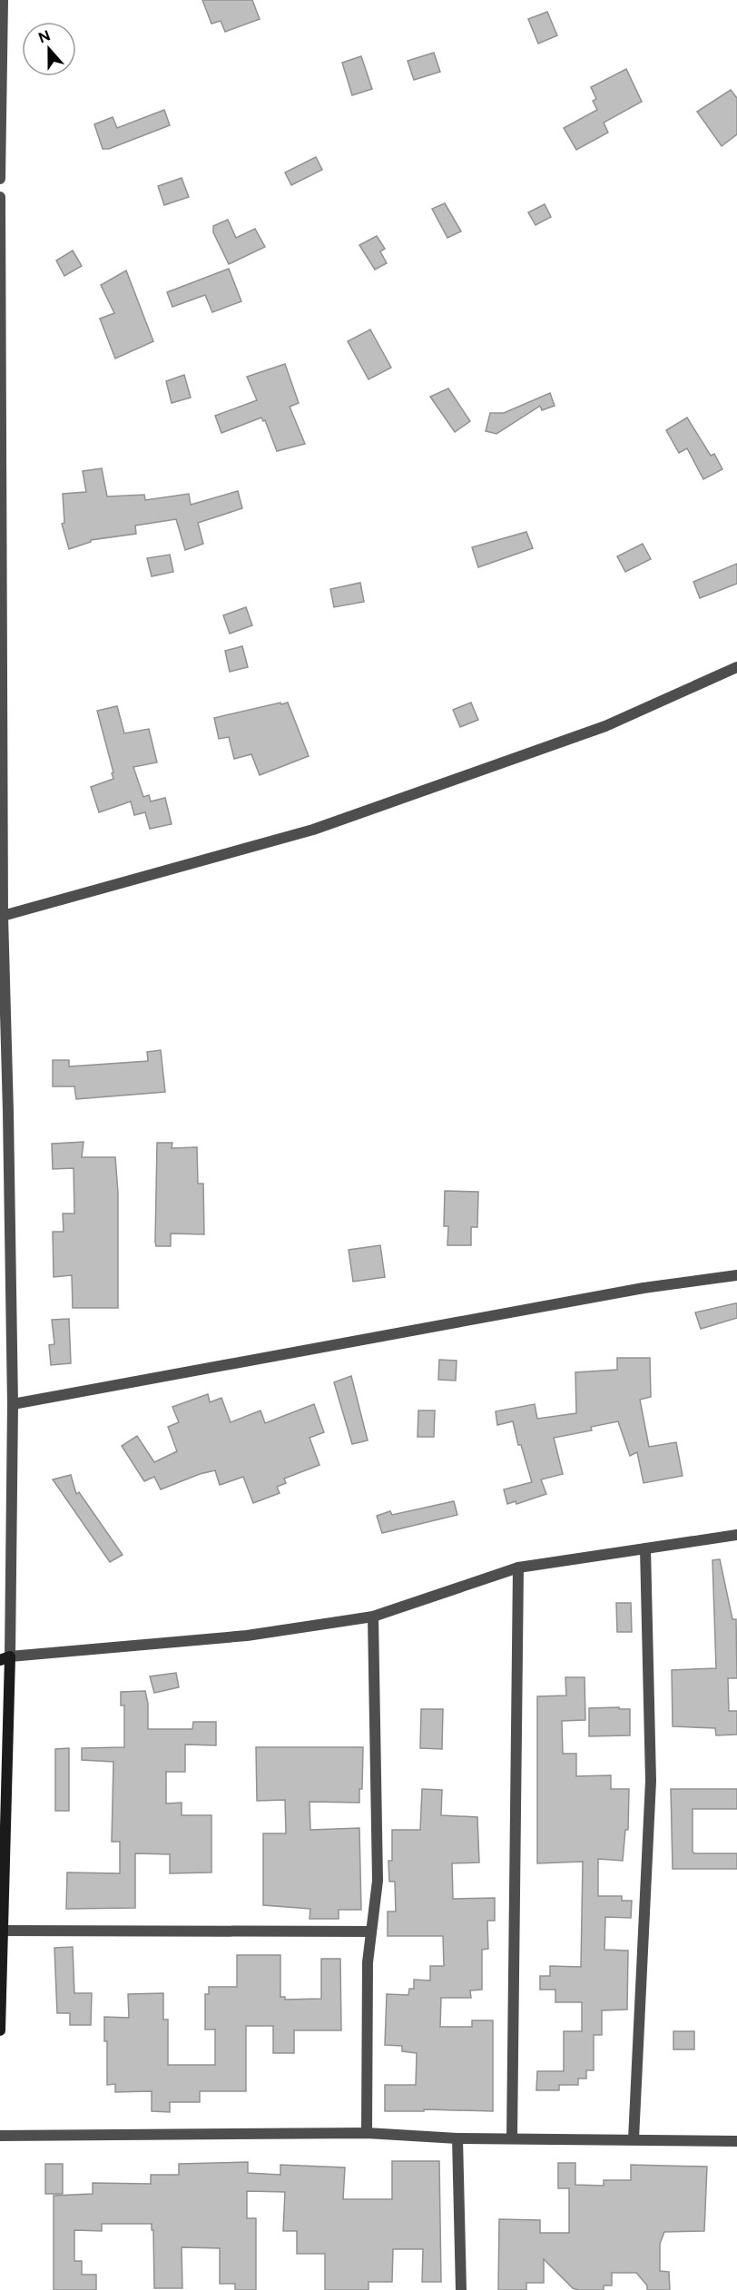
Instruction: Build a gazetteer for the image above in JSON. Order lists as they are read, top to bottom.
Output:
{
  "north": "top"
}
